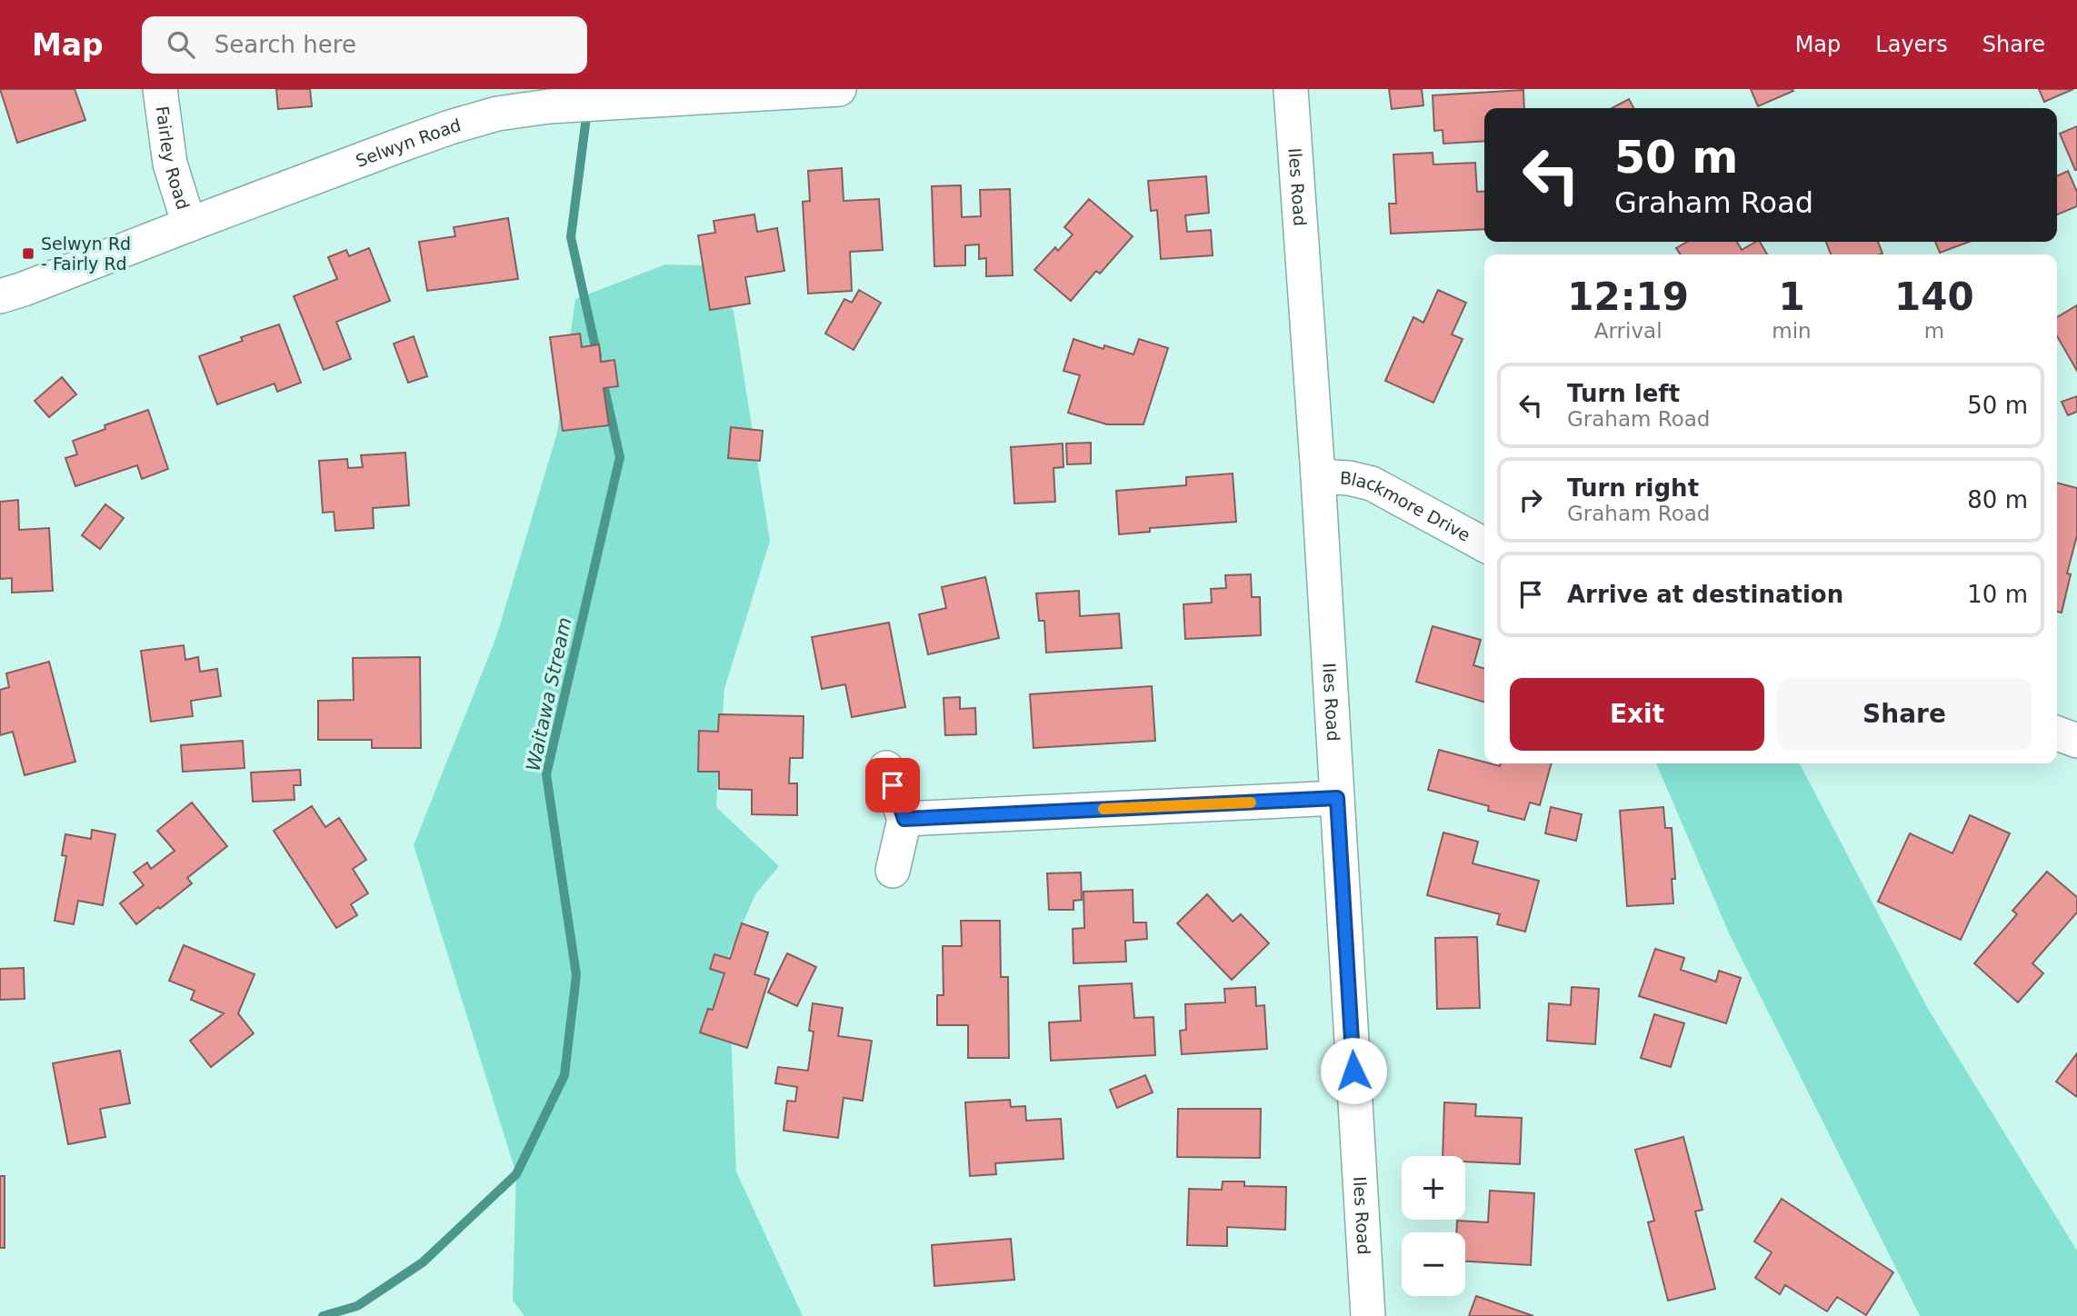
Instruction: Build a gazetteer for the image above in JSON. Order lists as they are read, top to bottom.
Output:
{
  "streets": {
    "street": [
      "Selwyn Road",
      "Fairley Road",
      "Iles Road",
      "Blackmore Drive"
    ]
  },
  "crossings": [
    ["Selwyn Road", "Fairley Road"],
    ["Iles Road", "Blackmore Drive"]
  ],
  "water": ["Waitawa Stream"],
  "places": {
    "transit": ["Selwyn Rd - Fairly Rd"]
  },
  "page": {
    "header": "Map",
    "search": "Search here",
    "nav": ["Map", "Layers", "Share"],
    "turn": ["50 m", "Graham Road"],
    "eta": [
      "12:19",
      "Arrival",
      "1",
      "min",
      "140",
      "m"
    ],
    "list": [
      {
        "name": "Turn left",
        "note": "Graham Road",
        "value": "50 m"
      },
      {
        "name": "Turn right",
        "note": "Graham Road",
        "value": "80 m"
      },
      {
        "name": "Arrive at destination",
        "value": "10 m"
      }
    ],
    "buttons": ["Exit", "Share"],
    "map_buttons": ["+", "−"]
  }
}
